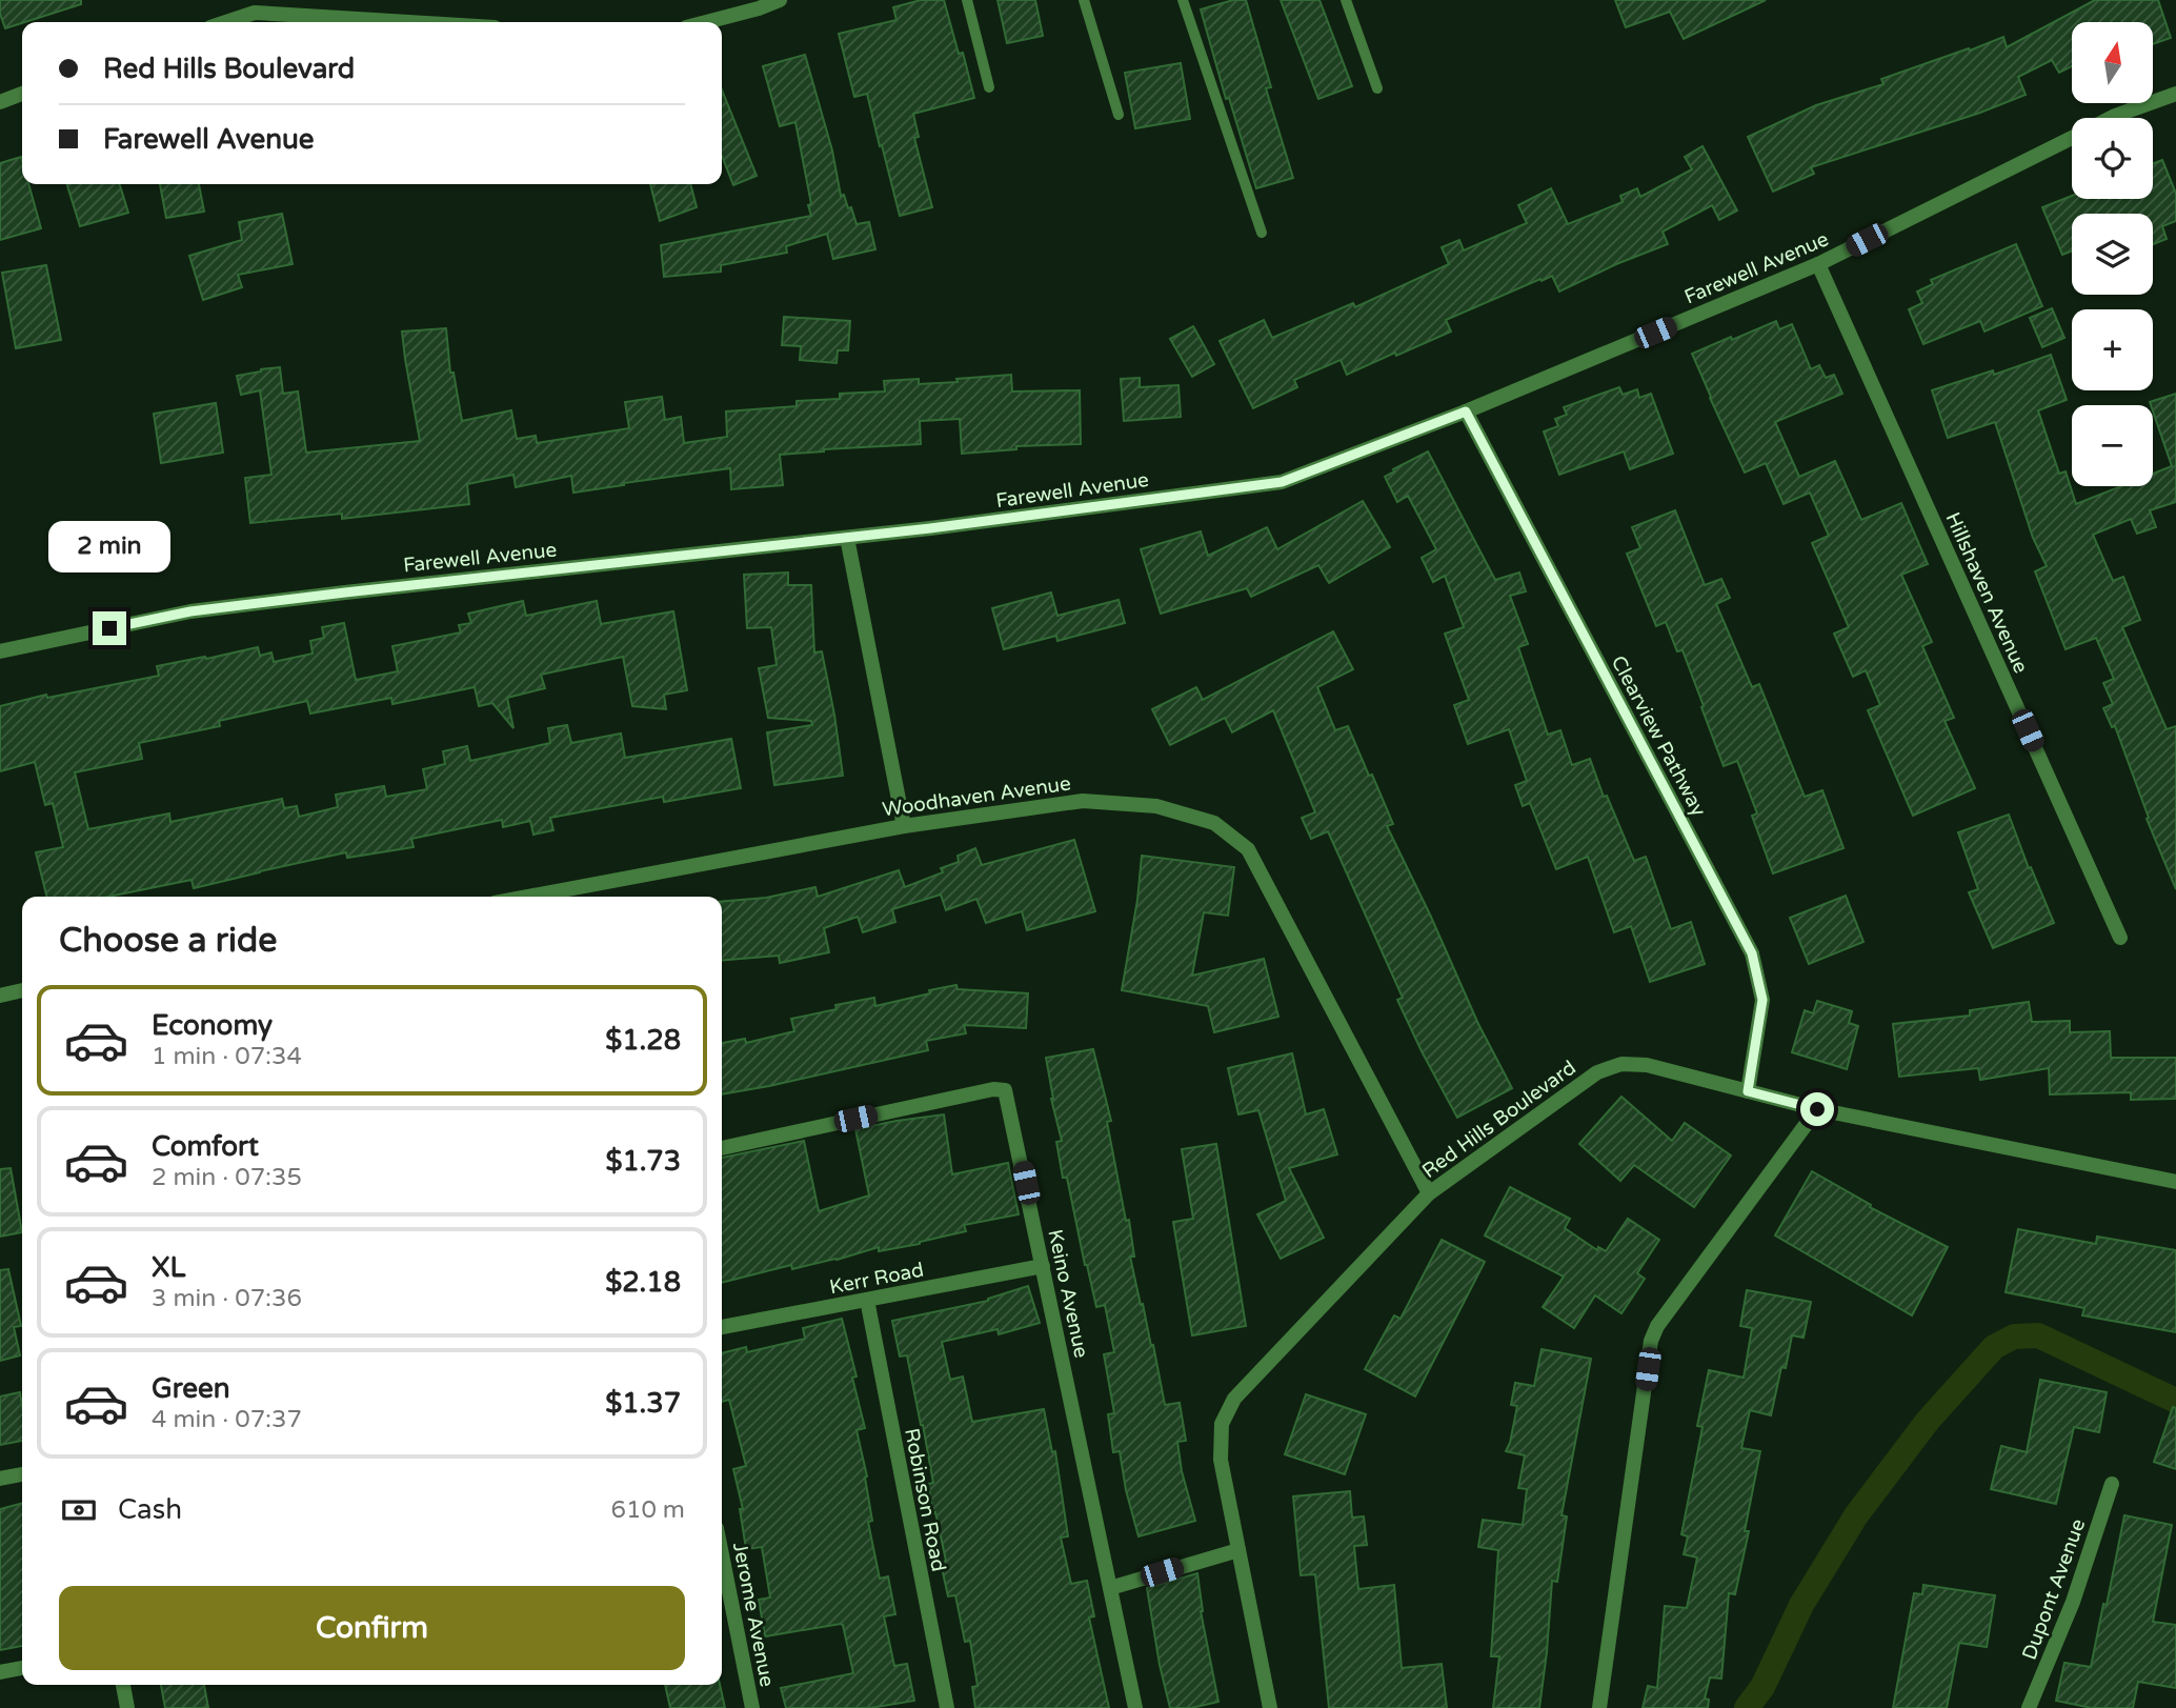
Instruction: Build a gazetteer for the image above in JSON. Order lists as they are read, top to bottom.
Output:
{
  "streets": {
    "street": [
      "Farewell Avenue",
      "Hillshaven Avenue",
      "Clearview Pathway",
      "Woodhaven Avenue",
      "Red Hills Boulevard",
      "Kerr Road",
      "Keino Avenue",
      "Robinson Road",
      "Dupont Avenue",
      "Jerome Avenue"
    ]
  },
  "crossings": [
    ["Farewell Avenue", "Hillshaven Avenue"],
    ["Farewell Avenue", "Clearview Pathway"],
    ["Clearview Pathway", "Red Hills Boulevard"],
    ["Woodhaven Avenue", "Red Hills Boulevard"],
    ["Kerr Road", "Keino Avenue"],
    ["Kerr Road", "Robinson Road"]
  ],
  "north": "top",
  "page": {
    "map_buttons": ["+", "−"],
    "banner": ["Red Hills Boulevard", "Farewell Avenue"],
    "bubble": "2 min",
    "heading": "Choose a ride",
    "list": [
      {
        "name": "Economy",
        "note": "1 min · 07:34",
        "value": "$1.28"
      },
      {
        "name": "Comfort",
        "note": "2 min · 07:35",
        "value": "$1.73"
      },
      {
        "name": "XL",
        "note": "3 min · 07:36",
        "value": "$2.18"
      },
      {
        "name": "Green",
        "note": "4 min · 07:37",
        "value": "$1.37"
      }
    ],
    "pay": ["Cash", "610 m"],
    "buttons": "Confirm"
  }
}
